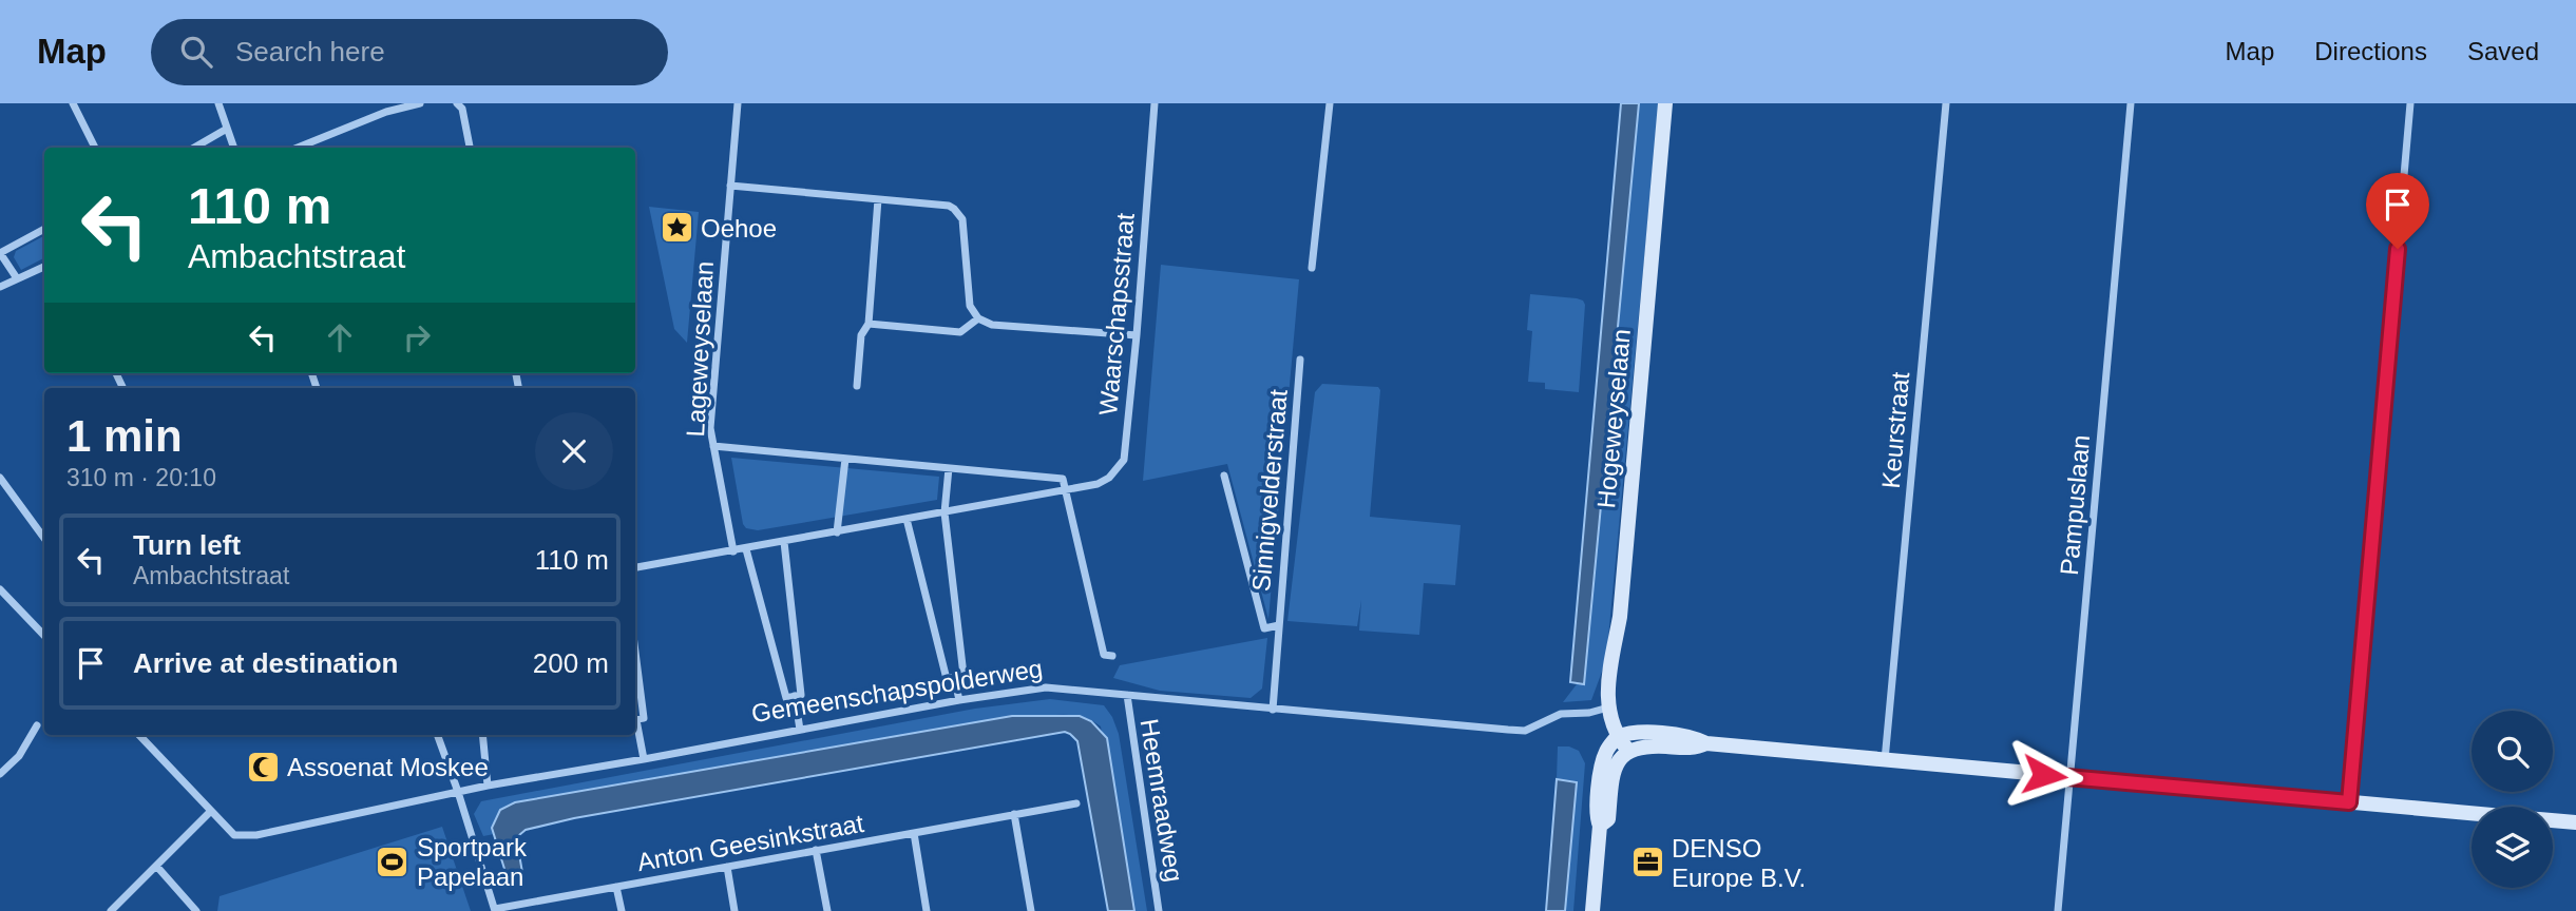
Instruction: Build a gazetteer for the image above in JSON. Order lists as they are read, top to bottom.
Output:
{
  "streets": {
    "street": [
      "Waarschapsstraat",
      "Lageweyselaan",
      "Hogeweyselaan",
      "Keurstraat",
      "Sinnigvelderstraat",
      "Pampuslaan",
      "Gemeenschapspolderweg",
      "Heemraadweg",
      "Anton Geesinkstraat"
    ]
  },
  "crossings": [
    ["Waarschapsstraat", "Lageweyselaan"],
    ["Hogeweyselaan", "Gemeenschapspolderweg"],
    ["Sinnigvelderstraat", "Gemeenschapspolderweg"],
    ["Gemeenschapspolderweg", "Heemraadweg"]
  ],
  "places": {
    "place": ["Oehoe"],
    "mosque": ["Assoenat Moskee"],
    "sports": ["Sportpark Papelaan"],
    "office": ["DENSO Europe B.V."]
  },
  "page": {
    "header": "Map",
    "search": "Search here",
    "nav": ["Map", "Directions", "Saved"],
    "turn": ["110 m", "Ambachtstraat"],
    "heading": ["1 min", "310 m · 20:10"],
    "list": [
      {
        "name": "Turn left",
        "note": "Ambachtstraat",
        "value": "110 m"
      },
      {
        "name": "Arrive at destination",
        "value": "200 m"
      }
    ]
  }
}
